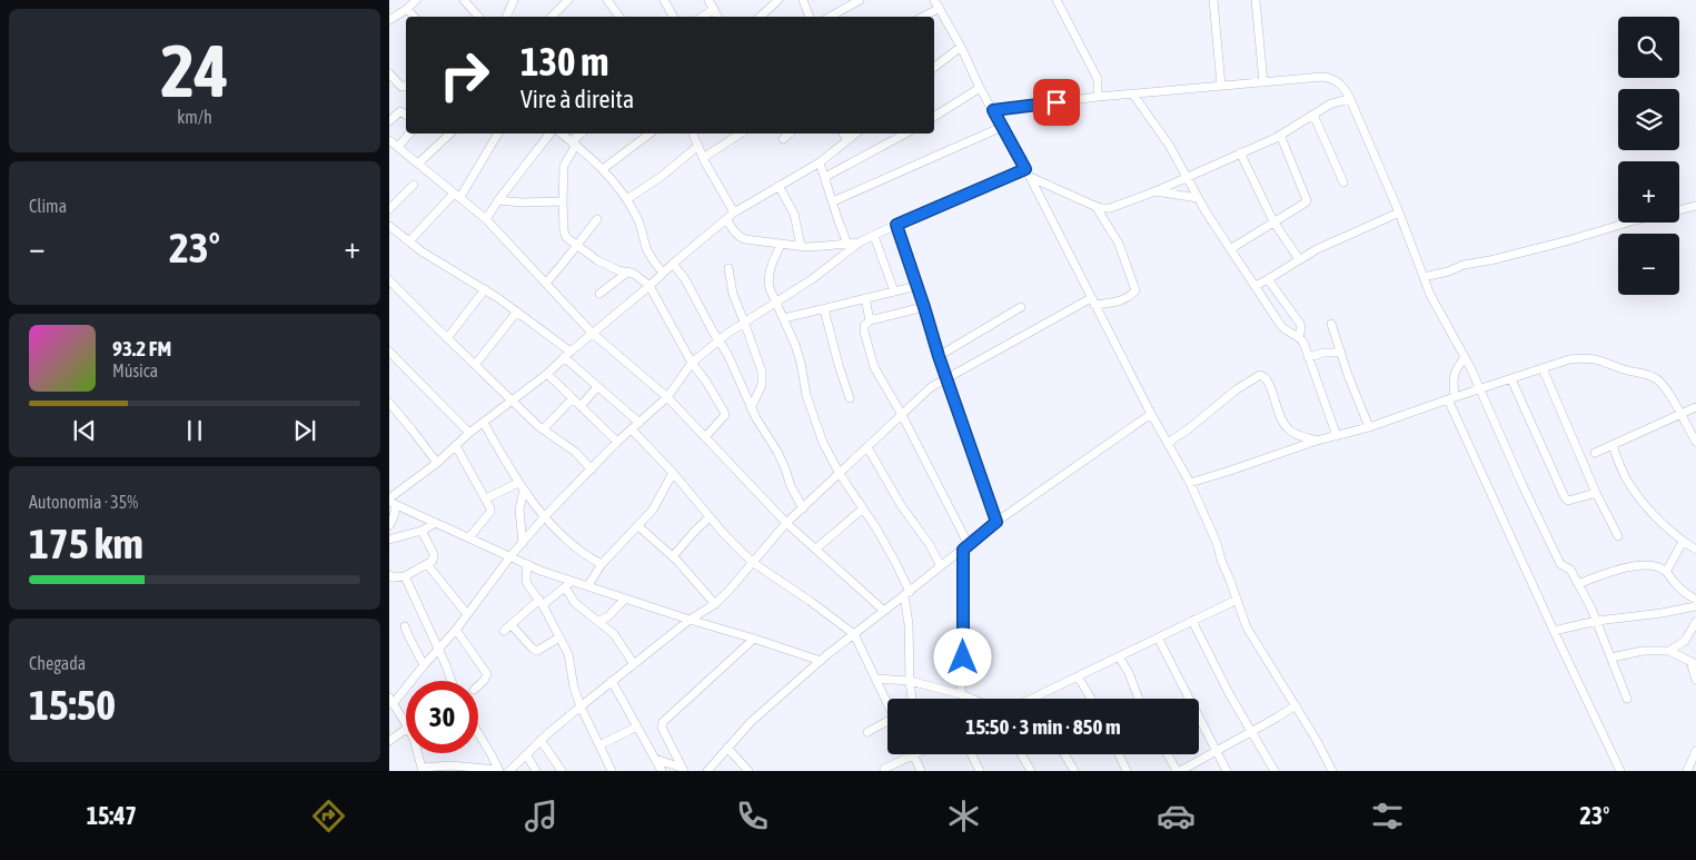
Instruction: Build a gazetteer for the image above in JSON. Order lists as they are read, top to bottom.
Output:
{
  "page": {
    "tile": [
      ["24", "km/h"],
      "Clima",
      ["Autonomia · 35%", "175 km"],
      ["Chegada", "15:50"]
    ],
    "map_buttons": ["+", "−"],
    "turn": ["130 m", "Vire à direita"],
    "heat": ["−", "23°", "+"],
    "song": ["93.2 FM", "Música"],
    "limit": "30",
    "trip": "15:50 · 3 min · 850 m",
    "tabs": ["15:47", "23°"]
  }
}
